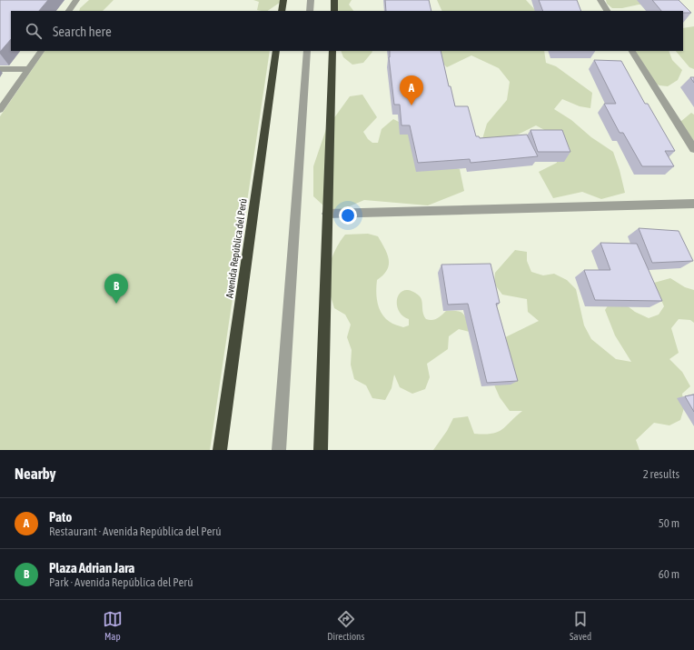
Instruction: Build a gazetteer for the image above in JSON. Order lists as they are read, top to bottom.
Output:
{
  "streets": {
    "highway": ["Avenida República del Perú"]
  },
  "page": {
    "search": "Search here",
    "pins": ["A", "B"],
    "heading": ["Nearby", "2 results"],
    "list": [
      {
        "mark": "A",
        "name": "Pato",
        "note": "Restaurant · Avenida República del Perú",
        "value": "50 m"
      },
      {
        "mark": "B",
        "name": "Plaza Adrian Jara",
        "note": "Park · Avenida República del Perú",
        "value": "60 m"
      }
    ],
    "nav": ["Map", "Directions", "Saved"]
  }
}
